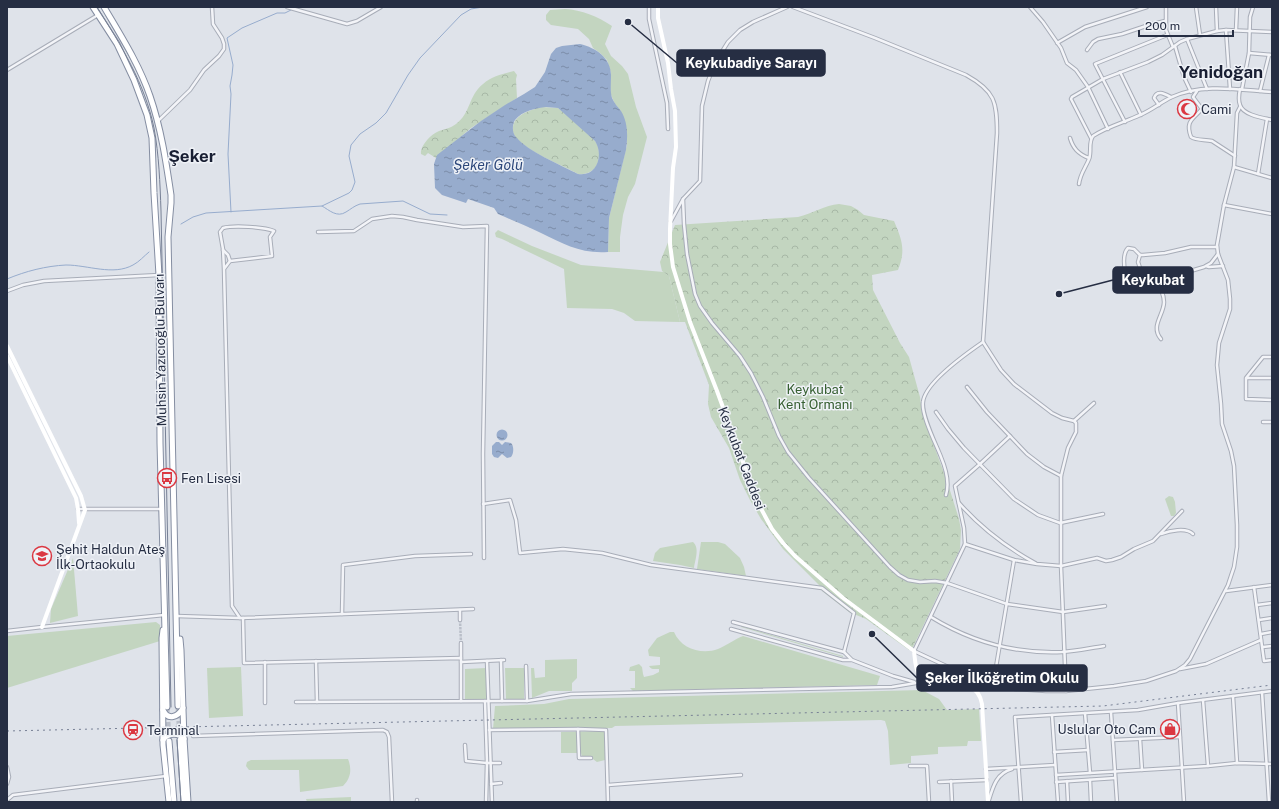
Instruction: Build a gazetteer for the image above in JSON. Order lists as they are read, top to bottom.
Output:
{
  "streets": {
    "highway": ["Muhsin Yazıcıoğlu Bulvarı"],
    "street": ["Keykubat Caddesi"]
  },
  "districts": ["Yenidoğan", "Şeker"],
  "water": ["Şeker Gölü"],
  "parks": ["Keykubat Kent Ormanı"],
  "places": {
    "other": ["Keykubadiye Sarayı", "Keykubat", "Şeker İlköğretim Okulu"],
    "mosque": ["Cami"],
    "bus stop": ["Fen Lisesi"],
    "school or university": ["Şehit Haldun Ateş İlk-Ortaokulu"],
    "shop": ["Uslular Oto Cam"],
    "station": ["Terminal"]
  },
  "scale_bar": "200 m"
}
